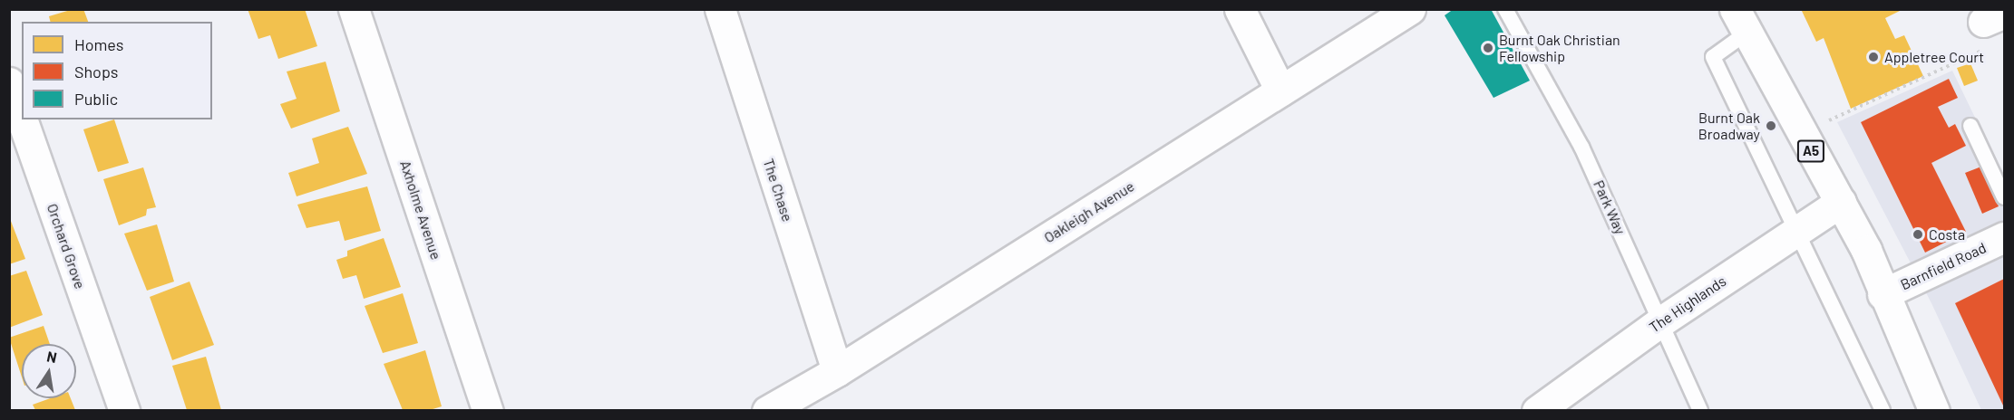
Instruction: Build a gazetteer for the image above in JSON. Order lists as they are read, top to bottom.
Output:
{
  "streets": {
    "street": [
      "A5",
      "The Chase",
      "Axholme Avenue",
      "Oakleigh Avenue",
      "Orchard Grove",
      "Barnfield Road",
      "The Highlands"
    ],
    "lane": ["Park Way"]
  },
  "crossings": [
    ["A5", "Barnfield Road"],
    ["A5", "The Highlands"],
    ["The Chase", "Oakleigh Avenue"],
    ["Park Way", "The Highlands"]
  ],
  "places": [
    "Burnt Oak Christian Fellowship",
    "Appletree Court",
    "Burnt Oak Broadway",
    "Costa"
  ],
  "legend": ["Homes", "Shops", "Public"],
  "north": "top"
}
